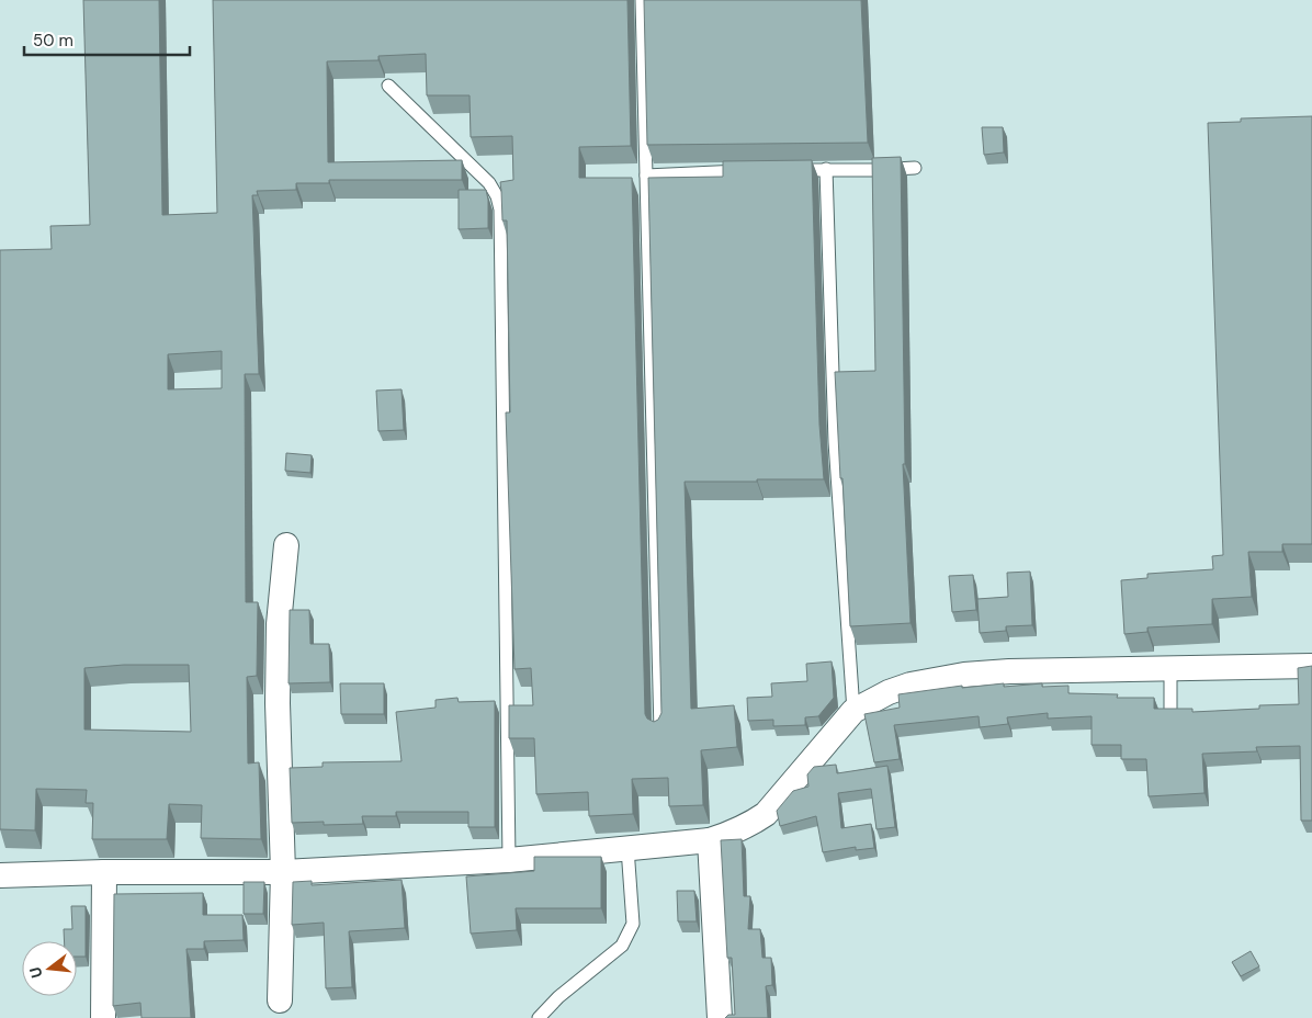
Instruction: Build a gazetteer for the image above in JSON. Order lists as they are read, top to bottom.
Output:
{
  "scale_bar": "50 m",
  "north": "left"
}
